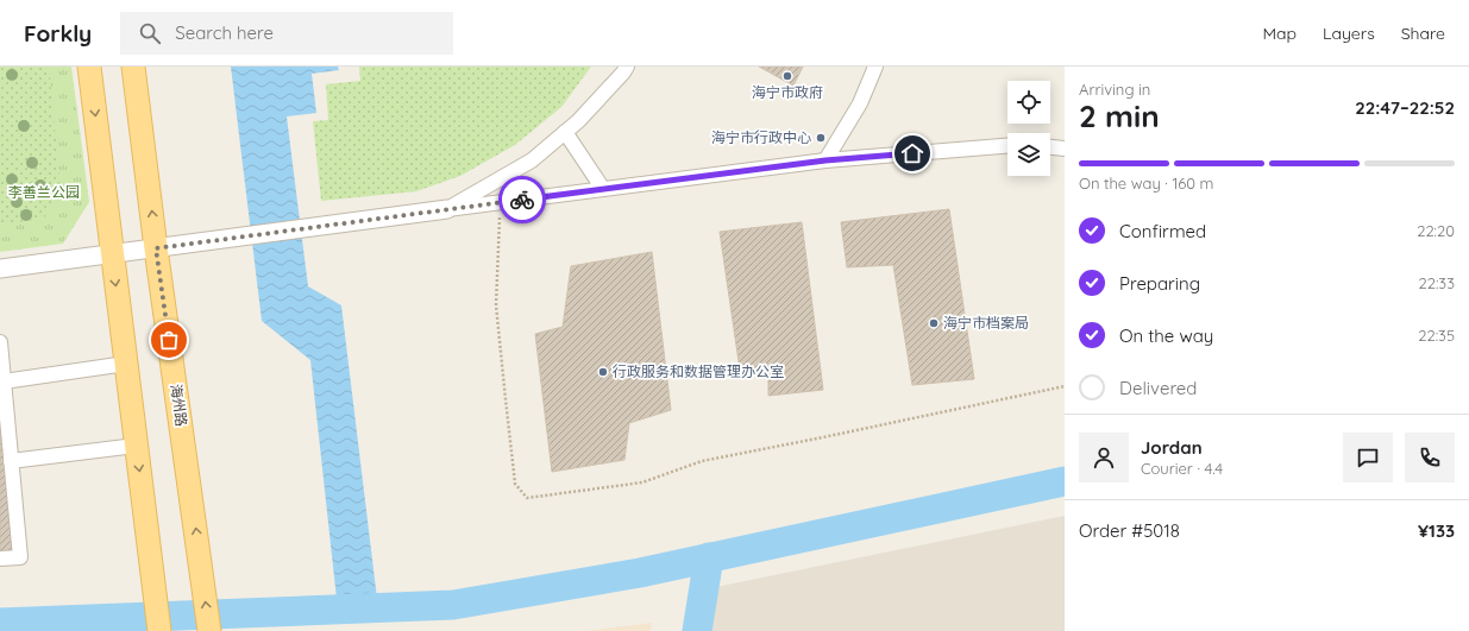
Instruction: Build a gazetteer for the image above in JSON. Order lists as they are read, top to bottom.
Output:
{
  "streets": {
    "main road": ["海州路"]
  },
  "parks": ["李善兰公园"],
  "places": [
    "海宁市政府",
    "海宁市行政中心",
    "海宁市档案局",
    "行政服务和数据管理办公室"
  ],
  "page": {
    "header": "Forkly",
    "search": "Search here",
    "nav": ["Map", "Layers", "Share"],
    "heading": ["2 min", "Arriving in", "22:47–22:52"],
    "panel": [
      "Jordan",
      "Courier · 4.4",
      "Order #5018",
      "¥133"
    ],
    "bar": "On the way · 160 m",
    "list": [
      ["Confirmed", "22:20"],
      ["Preparing", "22:33"],
      ["On the way", "22:35"],
      "Delivered"
    ]
  }
}
